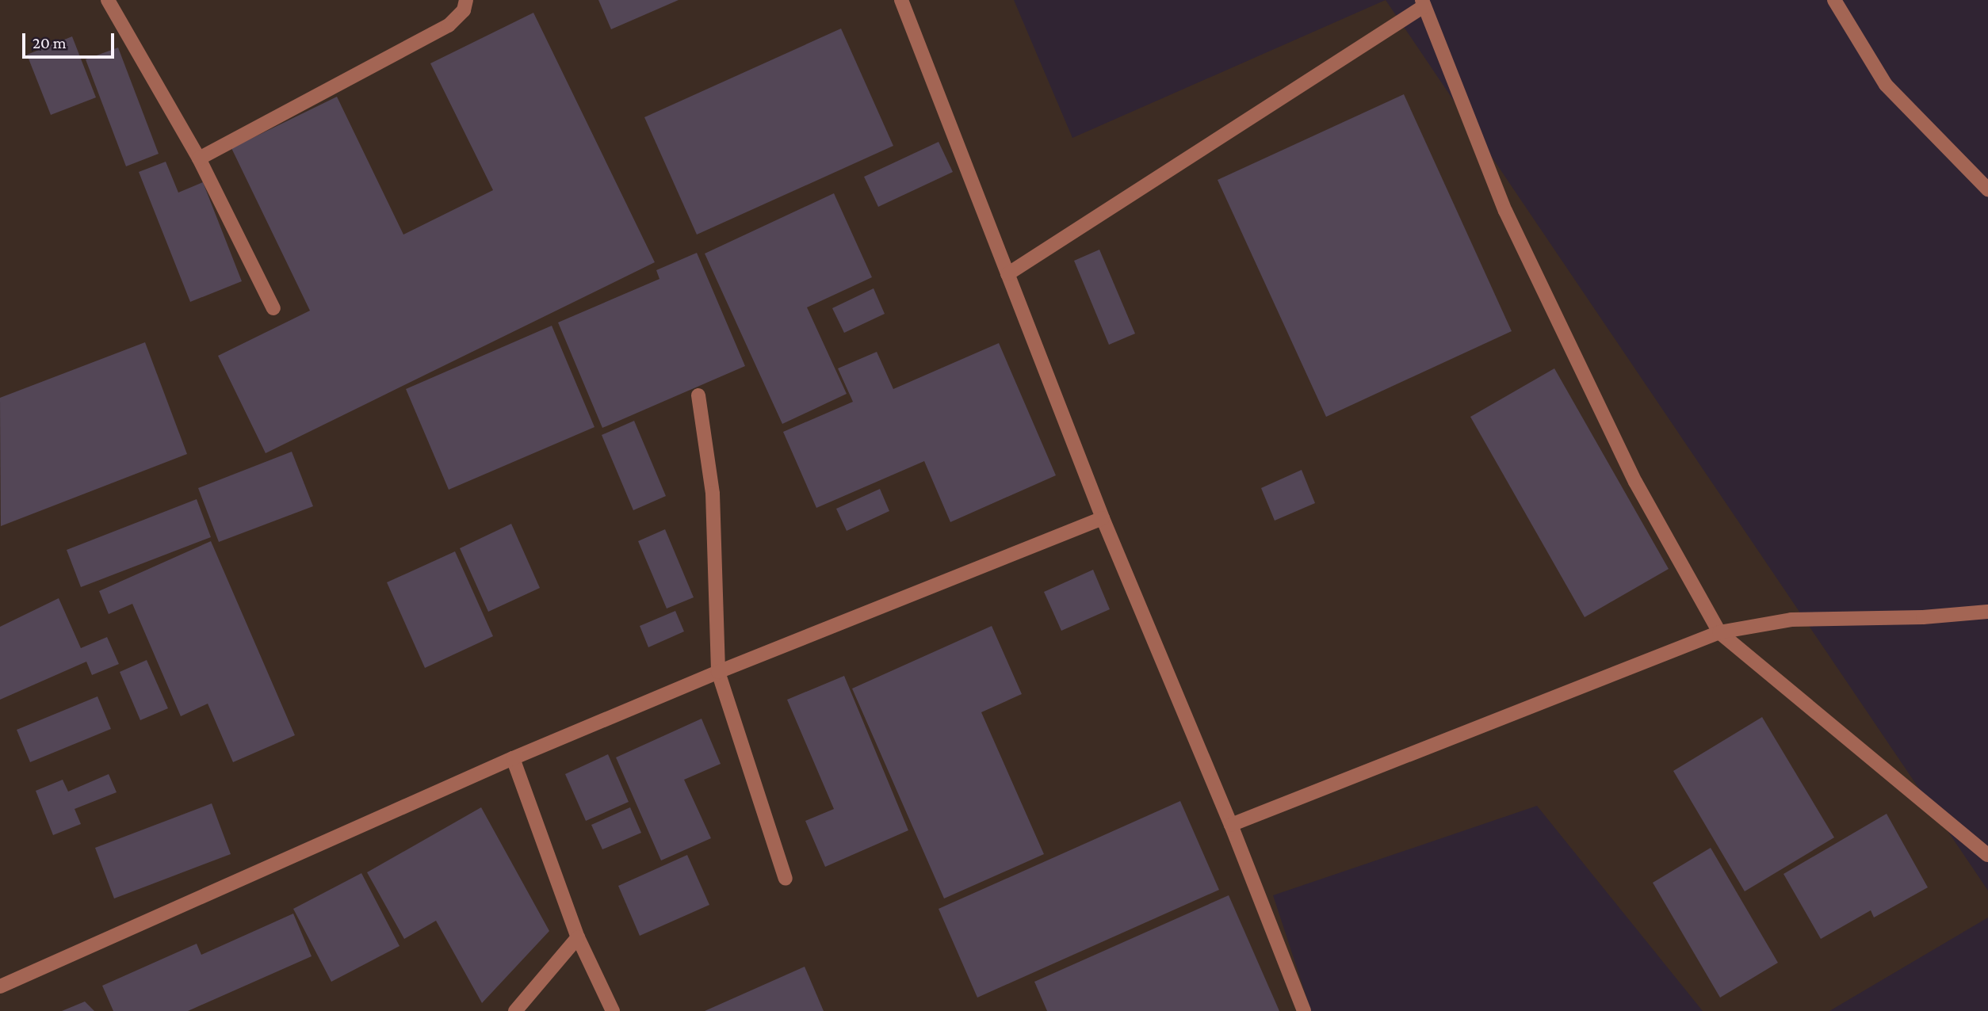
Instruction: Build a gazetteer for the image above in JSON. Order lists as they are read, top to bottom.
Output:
{
  "scale_bar": "20 m"
}
